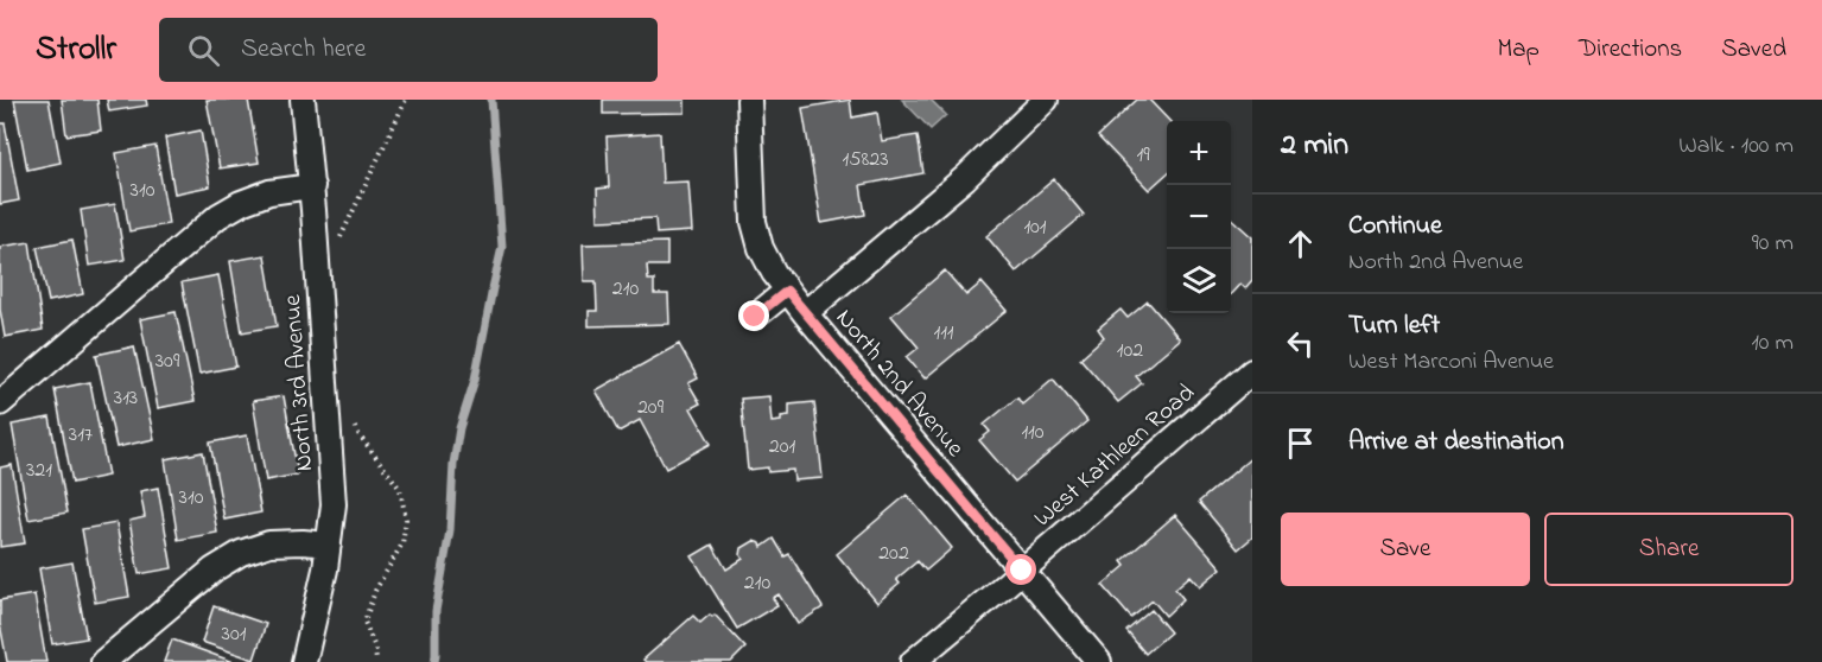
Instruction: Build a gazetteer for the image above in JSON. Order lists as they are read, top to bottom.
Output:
{
  "streets": {
    "street": ["North 2nd Avenue", "North 3rd Avenue", "West Kathleen Road"]
  },
  "crossings": [
    ["North 2nd Avenue", "West Kathleen Road"]
  ],
  "house_numbers": [
    "19",
    "15823",
    "310",
    "101",
    "210",
    "111",
    "102",
    "309",
    "313",
    "209",
    "110",
    "317",
    "201",
    "321",
    "310",
    "202",
    "210",
    "301"
  ],
  "page": {
    "header": "Strollr",
    "search": "Search here",
    "nav": ["Map", "Directions", "Saved"],
    "heading": ["2 min", "Walk · 100 m"],
    "map_buttons": ["+", "−"],
    "list": [
      ["Continue", "North 2nd Avenue", "90 m"],
      ["Turn left", "West Marconi Avenue", "10 m"],
      "Arrive at destination"
    ],
    "buttons": ["Save", "Share"]
  }
}
